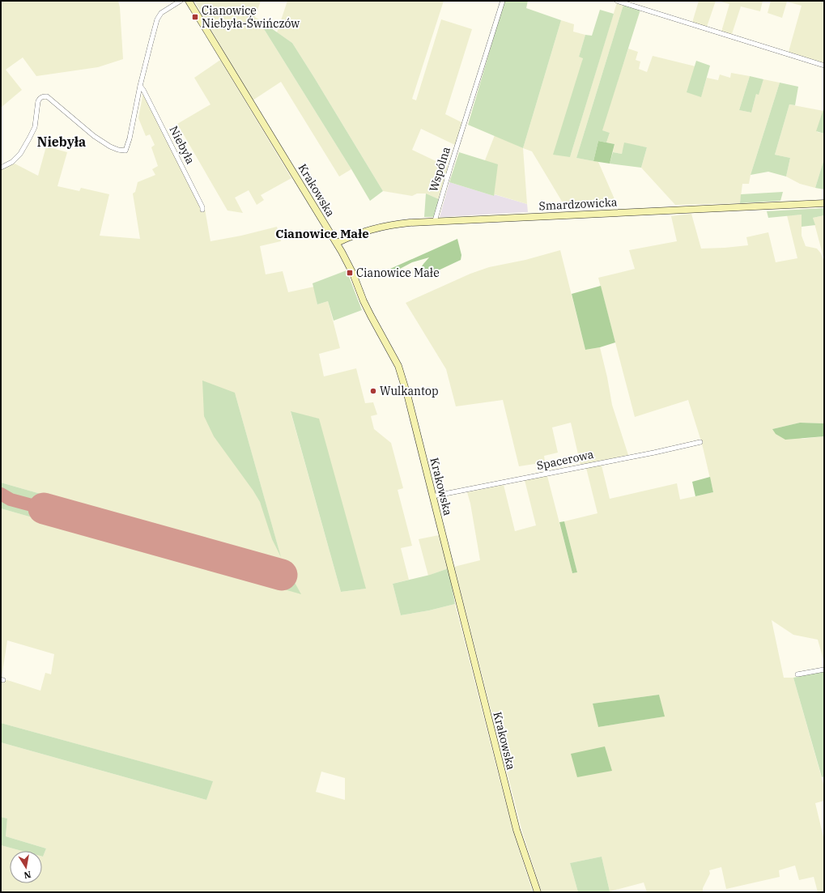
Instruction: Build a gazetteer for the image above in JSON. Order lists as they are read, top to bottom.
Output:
{
  "streets": {
    "main road": ["Krakowska", "Smardzowicka"],
    "street": ["Niebyła", "Wspólna", "Spacerowa"]
  },
  "crossings": [
    ["Wspólna", "Smardzowicka"],
    ["Krakowska", "Smardzowicka"],
    ["Krakowska", "Spacerowa"]
  ],
  "districts": ["Niebyła", "Cianowice Małe"],
  "places": {
    "transit": ["Cianowice Niebyła-Świńczów", "Cianowice Małe"],
    "other": ["Wulkantop"]
  },
  "north": "bottom"
}
